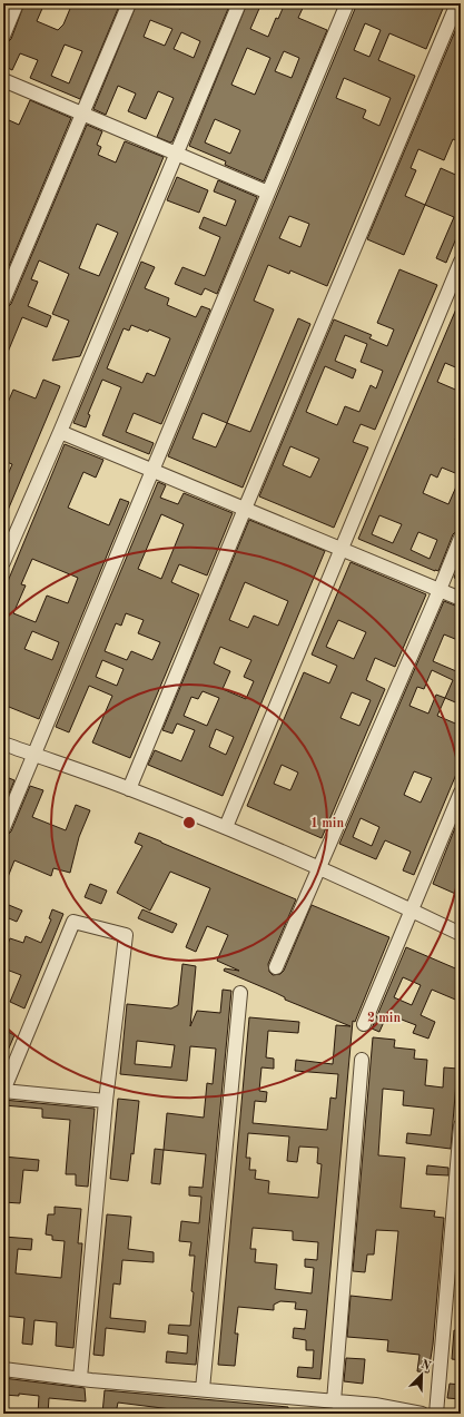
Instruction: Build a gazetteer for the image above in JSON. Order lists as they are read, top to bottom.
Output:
{
  "north": "top right",
  "rings": ["1 min", "2 min"]
}
